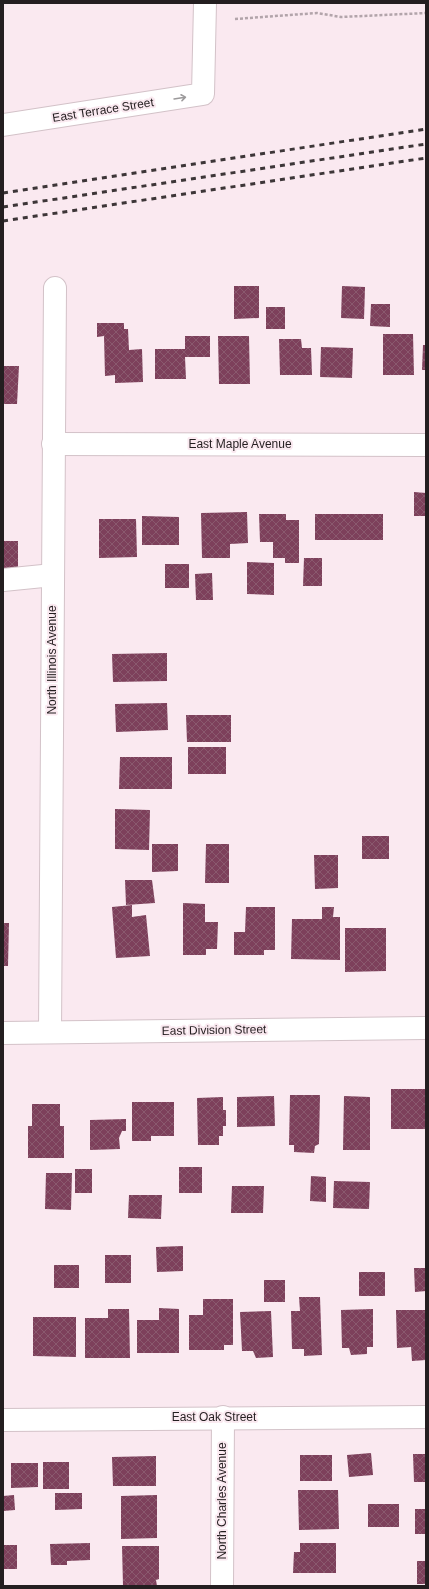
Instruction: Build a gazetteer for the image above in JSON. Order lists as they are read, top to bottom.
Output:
{
  "streets": {
    "street": [
      "East Terrace Street",
      "East Maple Avenue",
      "North Illinois Avenue",
      "East Division Street",
      "East Oak Street",
      "North Charles Avenue"
    ]
  },
  "crossings": [
    ["East Maple Avenue", "North Illinois Avenue"],
    ["North Illinois Avenue", "East Division Street"],
    ["East Oak Street", "North Charles Avenue"]
  ],
  "one_way": ["East Terrace Street"]
}
